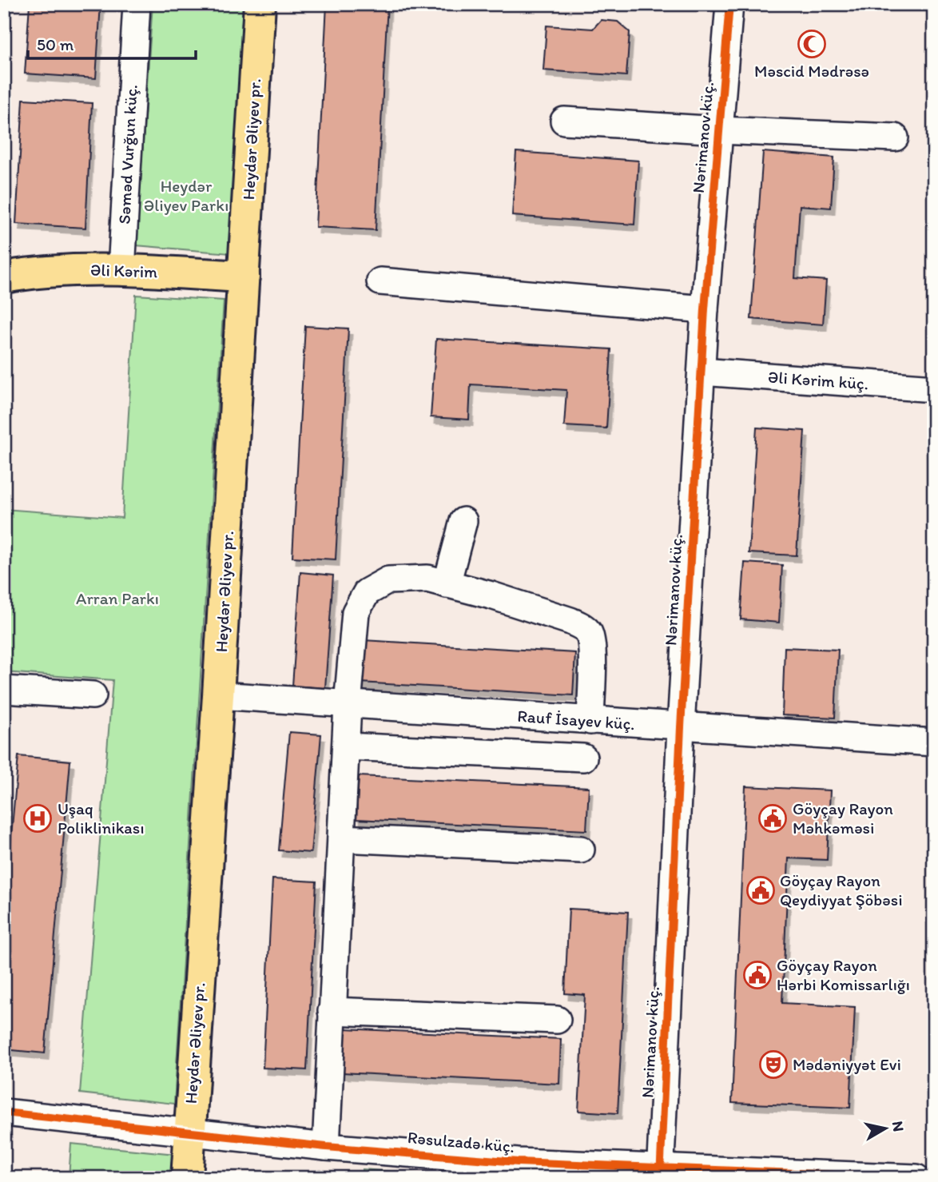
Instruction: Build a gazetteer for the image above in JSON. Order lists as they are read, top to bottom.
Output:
{
  "streets": {
    "main road": ["Heydər Əliyev pr.", "Əli Kərim"],
    "street": [
      "Nərimanov küç.",
      "Səməd Vurğun küç.",
      "Əli Kərim küç.",
      "Rauf İsayev küç.",
      "Rəsulzadə küç."
    ]
  },
  "crossings": [
    ["Nərimanov küç.", "Əli Kərim küç."],
    ["Nərimanov küç.", "Rauf İsayev küç."],
    ["Nərimanov küç.", "Rəsulzadə küç."],
    ["Heydər Əliyev pr.", "Əli Kərim"],
    ["Heydər Əliyev pr.", "Rauf İsayev küç."],
    ["Heydər Əliyev pr.", "Rəsulzadə küç."],
    ["Səməd Vurğun küç.", "Əli Kərim"]
  ],
  "parks": ["Heydər Əliyev Parkı", "Arran Parkı"],
  "places": {
    "mosque": ["Məscid Mədrəsə"],
    "hospital": ["Uşaq Poliklinikası"],
    "public building": ["Göyçay Rayon Məhkəməsi", "Göyçay Rayon Qeydiyyat Şöbəsi", "Göyçay Rayon Hərbi Komissarlığı"],
    "theatre": ["Mədəniyyət Evi"]
  },
  "scale_bar": "50 m",
  "north": "right"
}
